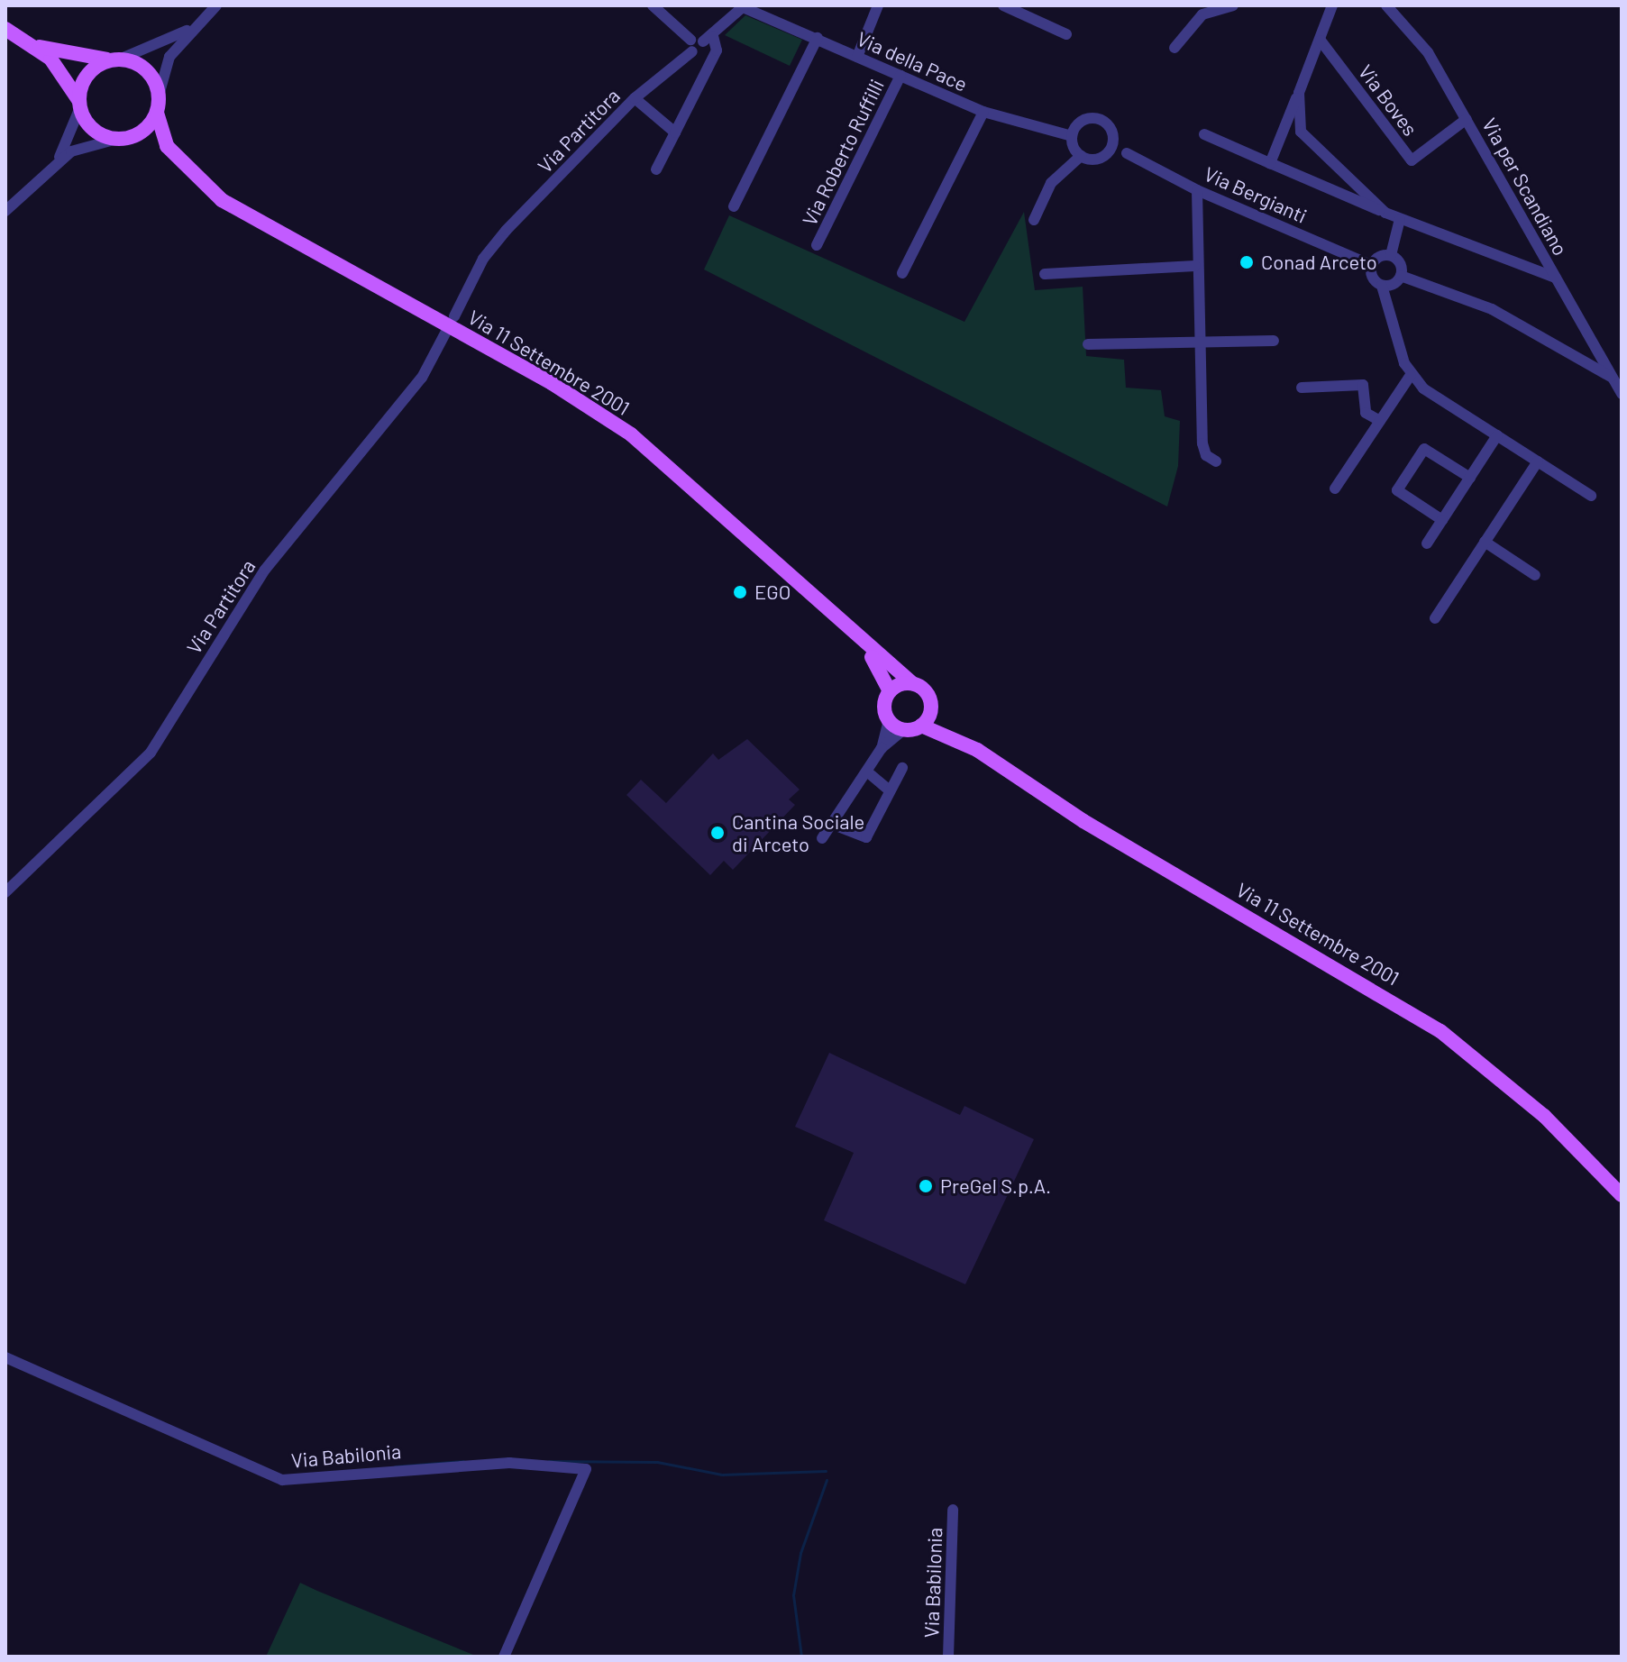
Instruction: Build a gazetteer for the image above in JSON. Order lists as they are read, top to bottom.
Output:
{
  "streets": {
    "main road": ["Via 11 Settembre 2001"],
    "street": [
      "Via della Pace",
      "Via Boves",
      "Via Partitora",
      "Via Roberto Ruffilli",
      "Via per Scandiano",
      "Via Bergianti",
      "Via Babilonia"
    ]
  },
  "crossings": [
    ["Via della Pace", "Via Roberto Ruffilli"],
    ["Via della Pace", "Via Bergianti"],
    ["Via Boves", "Via per Scandiano"],
    ["Via Partitora", "Via 11 Settembre 2001"]
  ],
  "places": [
    "Conad Arceto",
    "EGO",
    "Cantina Sociale di Arceto",
    "PreGel S.p.A."
  ]
}
